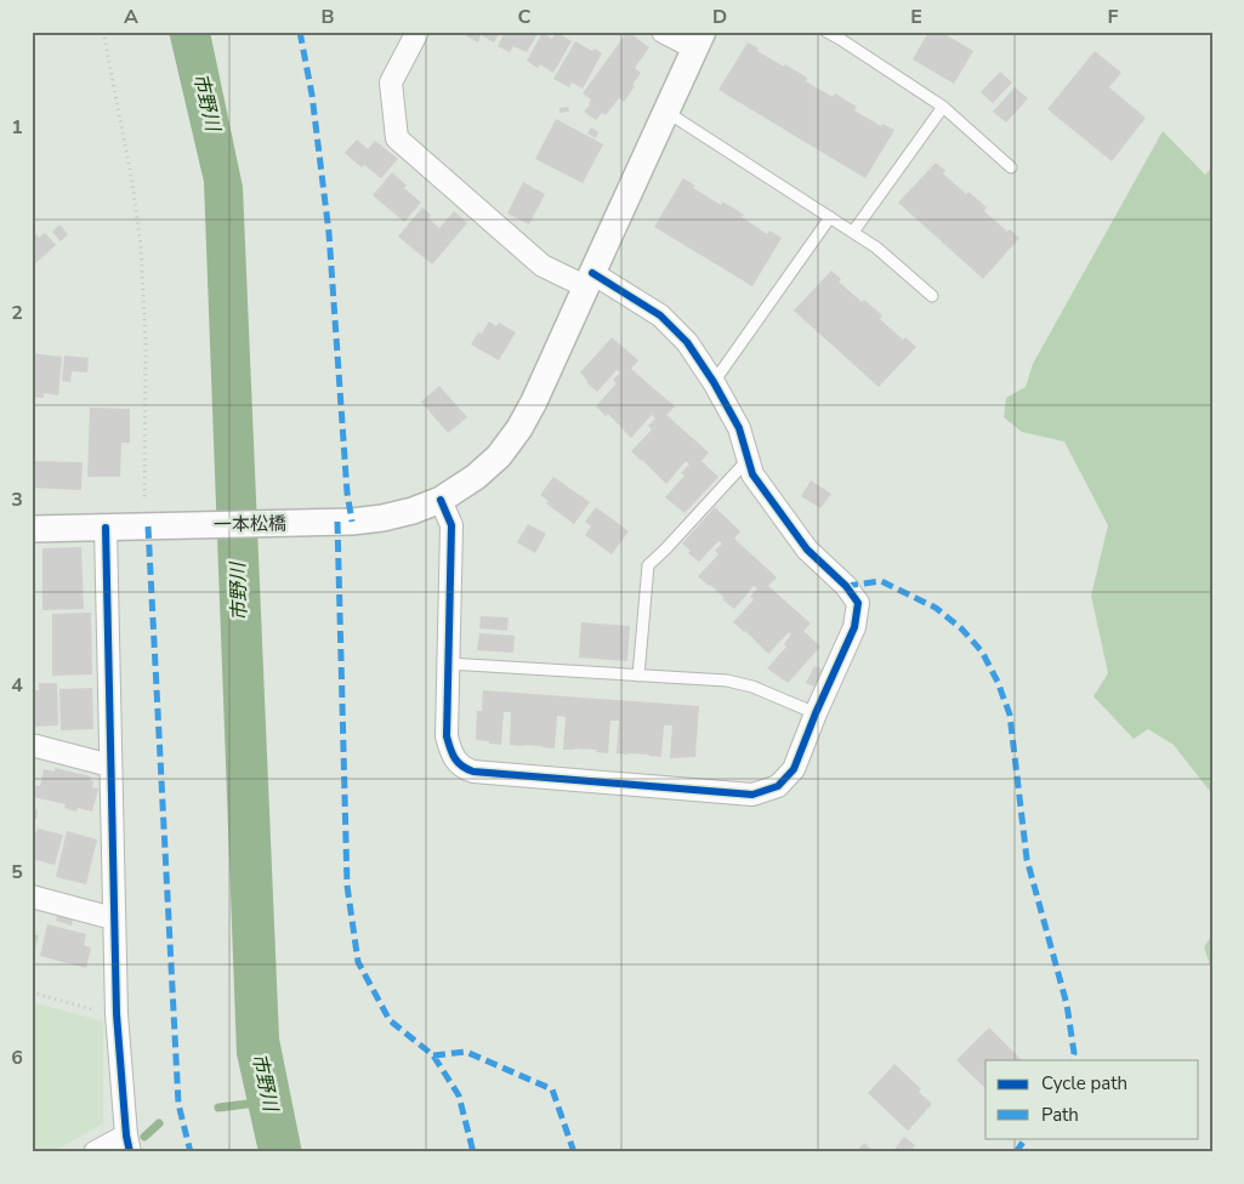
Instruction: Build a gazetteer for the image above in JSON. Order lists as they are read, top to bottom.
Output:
{
  "streets": {
    "street": ["一本松橋"]
  },
  "water": ["市野川"],
  "legend": ["Cycle path", "Path"],
  "grid": {
    "columns": [
      "A",
      "B",
      "C",
      "D",
      "E",
      "F"
    ],
    "rows": [
      "1",
      "2",
      "3",
      "4",
      "5",
      "6"
    ]
  }
}
